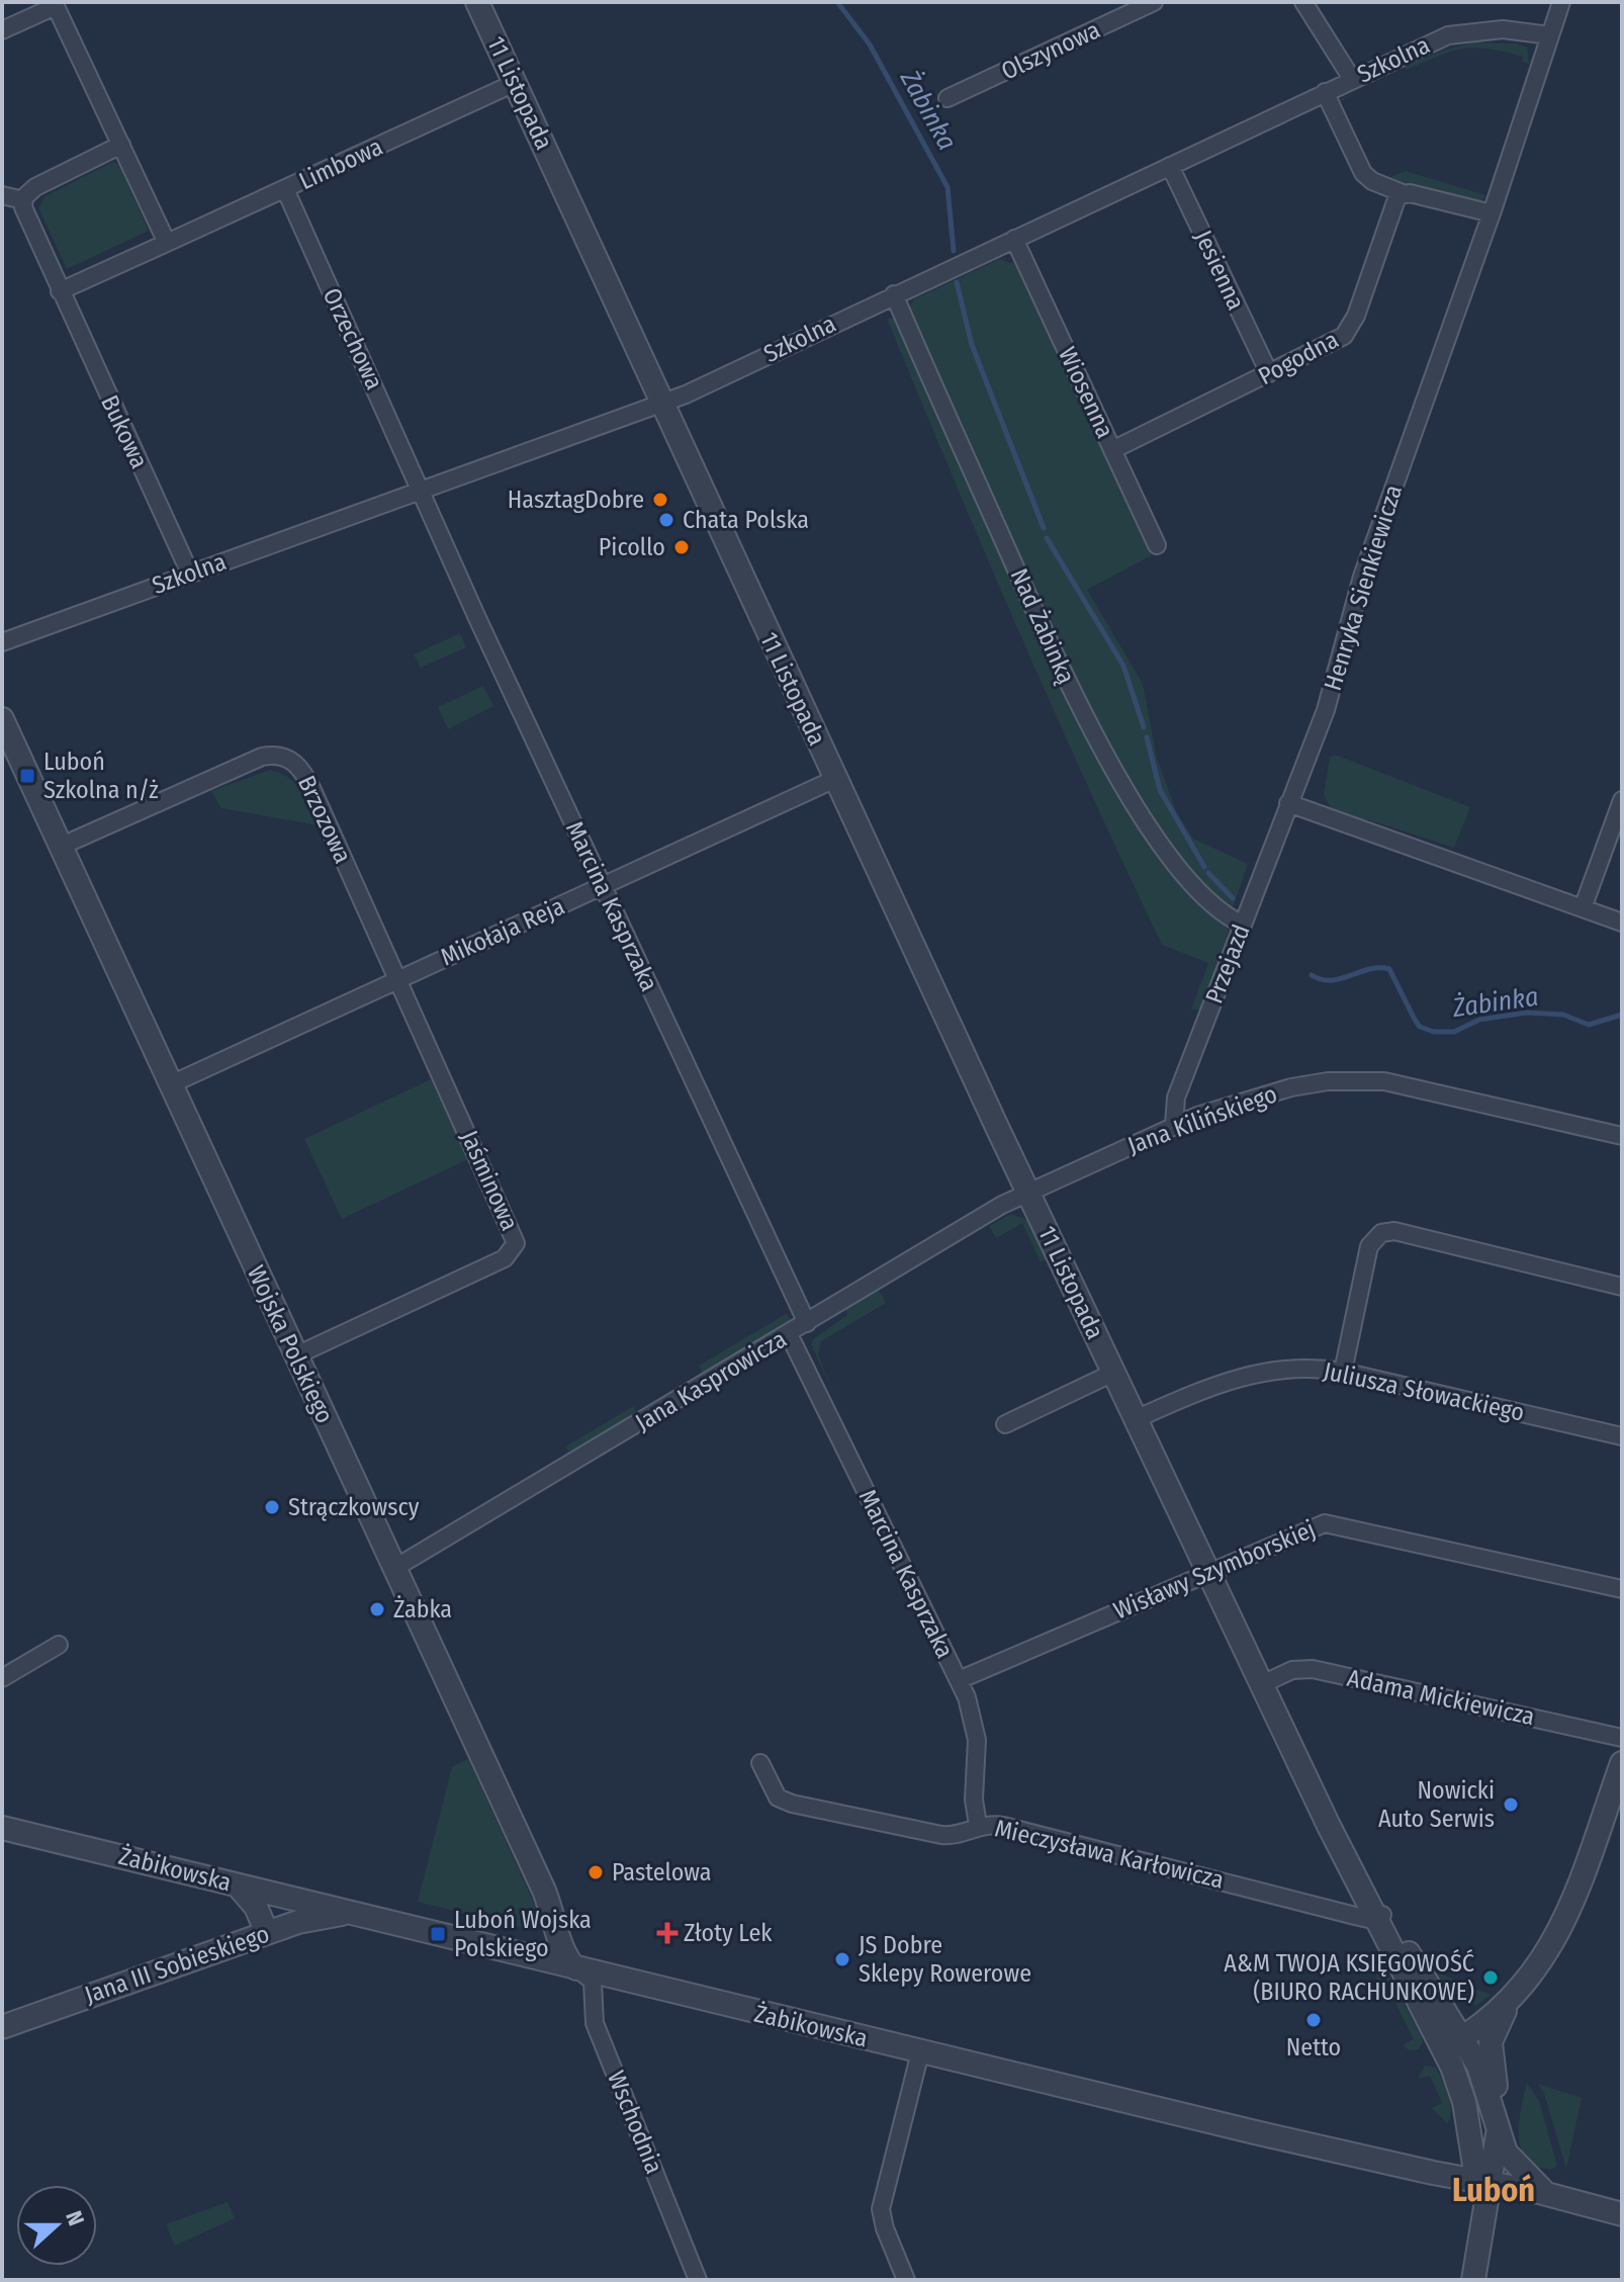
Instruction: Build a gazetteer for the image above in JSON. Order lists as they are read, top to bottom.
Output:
{
  "streets": {
    "street": [
      "Olszynowa",
      "Szkolna",
      "11 Listopada",
      "Limbowa",
      "Jesienna",
      "Orzechowa",
      "Pogodna",
      "Wiosenna",
      "Bukowa",
      "Henryka Sienkiewicza",
      "Nad Żabinką",
      "Brzozowa",
      "Marcina Kasprzaka",
      "Mikołaja Reja",
      "Przejazd",
      "Jana Kilińskiego",
      "Jaśminowa",
      "Wojska Polskiego",
      "Jana Kasprowicza",
      "Juliusza Słowackiego",
      "Wisławy Szymborskiej",
      "Adama Mickiewicza",
      "Mieczysława Karłowicza",
      "Żabikowska",
      "Jana III Sobieskiego",
      "Wschodnia"
    ]
  },
  "crossings": [
    ["Szkolna", "11 Listopada"],
    ["Szkolna", "Jesienna"],
    ["Szkolna", "Orzechowa"],
    ["Szkolna", "Wiosenna"],
    ["Szkolna", "Bukowa"],
    ["Szkolna", "Henryka Sienkiewicza"],
    ["Szkolna", "Nad Żabinką"],
    ["Szkolna", "Marcina Kasprzaka"],
    ["11 Listopada", "Limbowa"],
    ["11 Listopada", "Mikołaja Reja"],
    ["11 Listopada", "Jana Kilińskiego"],
    ["11 Listopada", "Jana Kasprowicza"],
    ["11 Listopada", "Juliusza Słowackiego"],
    ["11 Listopada", "Wisławy Szymborskiej"],
    ["11 Listopada", "Adama Mickiewicza"],
    ["11 Listopada", "Mieczysława Karłowicza"],
    ["11 Listopada", "Żabikowska"],
    ["Limbowa", "Orzechowa"],
    ["Jesienna", "Pogodna"],
    ["Orzechowa", "Marcina Kasprzaka"],
    ["Pogodna", "Wiosenna"],
    ["Henryka Sienkiewicza", "Przejazd"],
    ["Nad Żabinką", "Przejazd"],
    ["Brzozowa", "Mikołaja Reja"],
    ["Brzozowa", "Jaśminowa"],
    ["Brzozowa", "Wojska Polskiego"],
    ["Marcina Kasprzaka", "Mikołaja Reja"],
    ["Marcina Kasprzaka", "Jana Kasprowicza"],
    ["Marcina Kasprzaka", "Wisławy Szymborskiej"],
    ["Marcina Kasprzaka", "Mieczysława Karłowicza"],
    ["Mikołaja Reja", "Jaśminowa"],
    ["Mikołaja Reja", "Wojska Polskiego"],
    ["Przejazd", "Jana Kilińskiego"],
    ["Jana Kilińskiego", "Jana Kasprowicza"],
    ["Jaśminowa", "Wojska Polskiego"],
    ["Wojska Polskiego", "Jana Kasprowicza"],
    ["Wojska Polskiego", "Żabikowska"],
    ["Wojska Polskiego", "Wschodnia"],
    ["Żabikowska", "Jana III Sobieskiego"],
    ["Żabikowska", "Wschodnia"]
  ],
  "districts": ["Luboń"],
  "water": ["Żabinka"],
  "places": {
    "other": [
      "HasztagDobre",
      "Chata Polska",
      "Picollo",
      "Strączkowscy",
      "Żabka",
      "Nowicki Auto Serwis",
      "Pastelowa",
      "JS Dobre Sklepy Rowerowe",
      "A&M TWOJA KSIĘGOWOŚĆ (BIURO RACHUNKOWE)",
      "Netto"
    ],
    "transit": ["Luboń Szkolna n/ż", "Luboń Wojska Polskiego"],
    "health": ["Złoty Lek"]
  },
  "north": "right"
}
